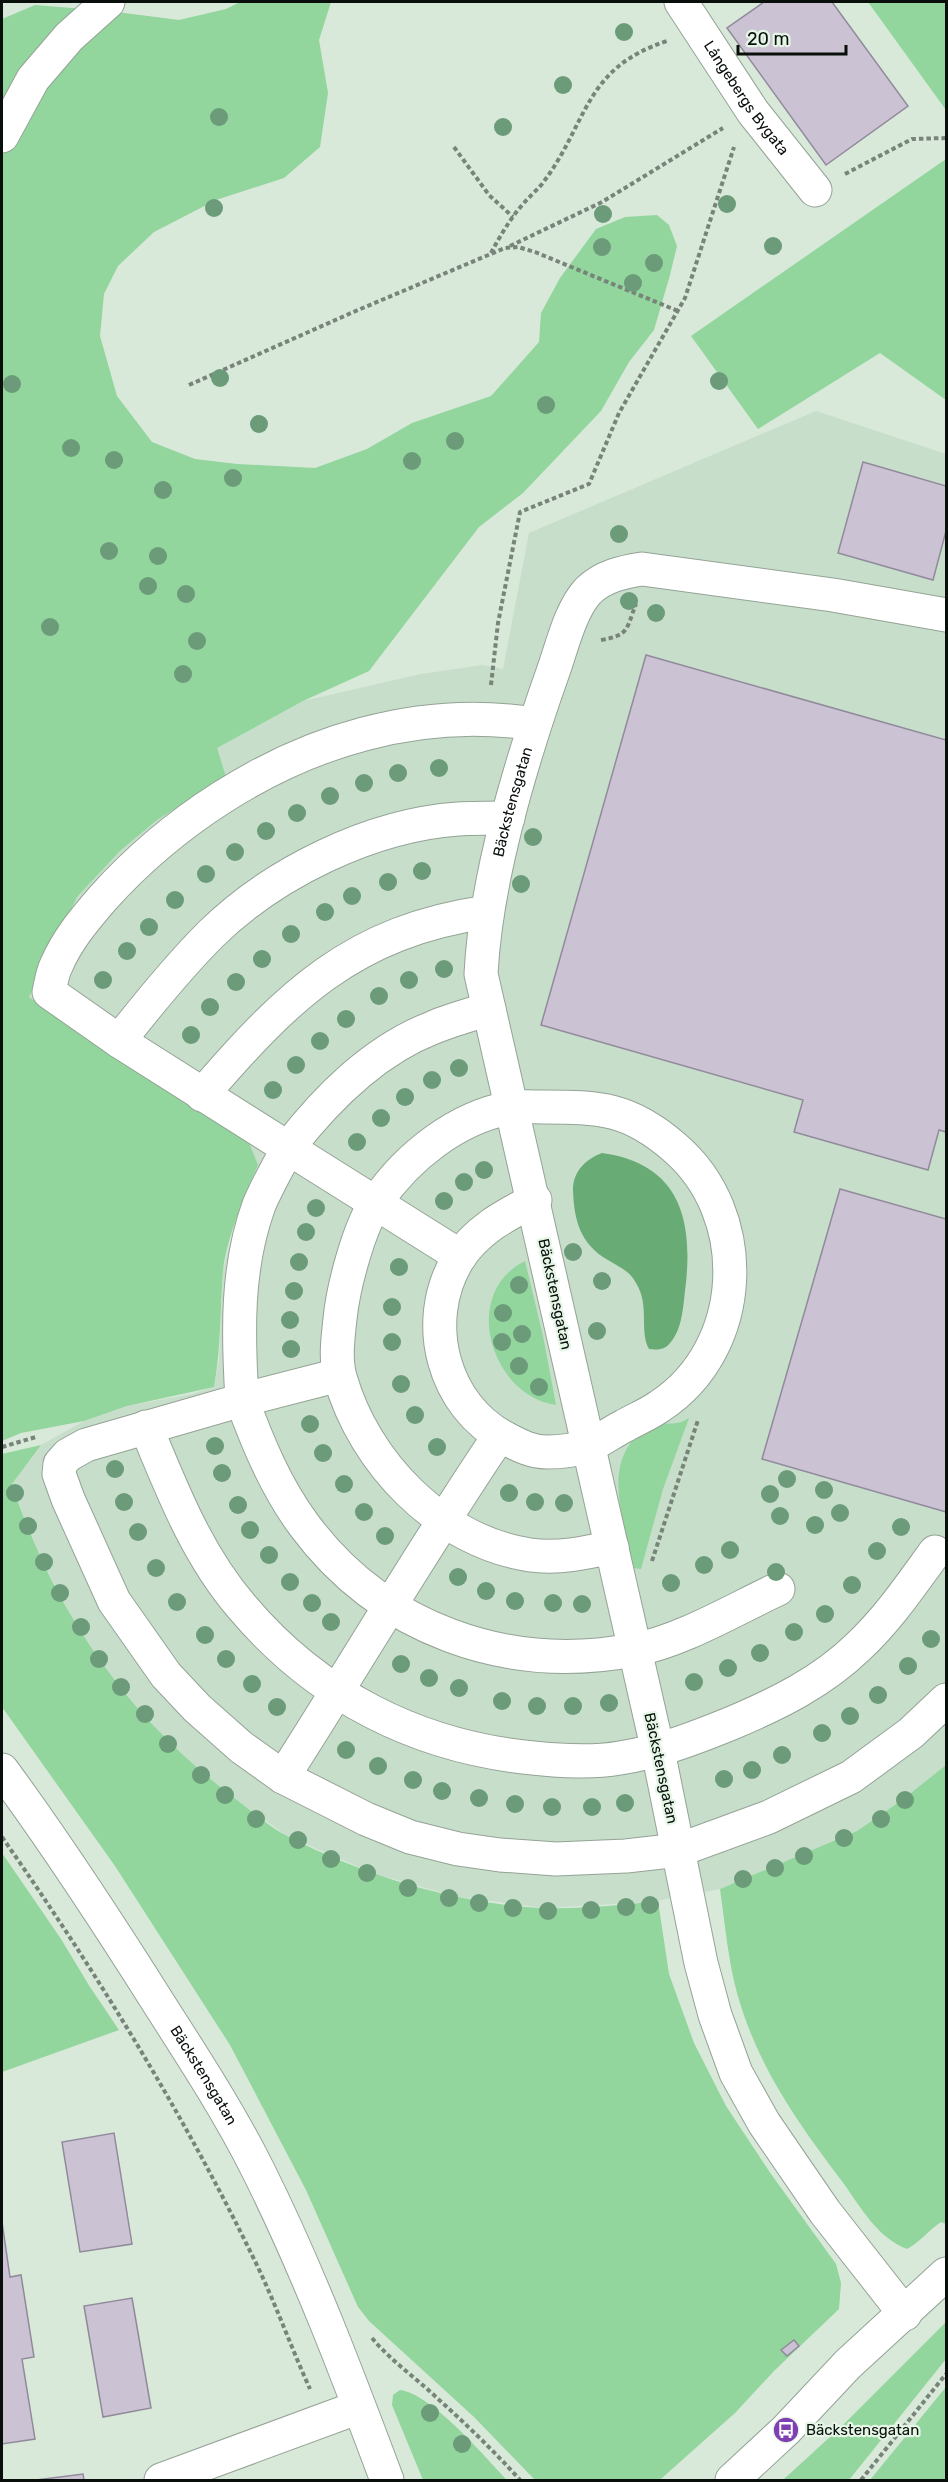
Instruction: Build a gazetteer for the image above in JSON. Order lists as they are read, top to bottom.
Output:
{
  "streets": {
    "street": ["Långebergs Bygata", "Bäckstensgatan"]
  },
  "places": {
    "bus stop": ["Bäckstensgatan"]
  },
  "scale_bar": "20 m"
}
